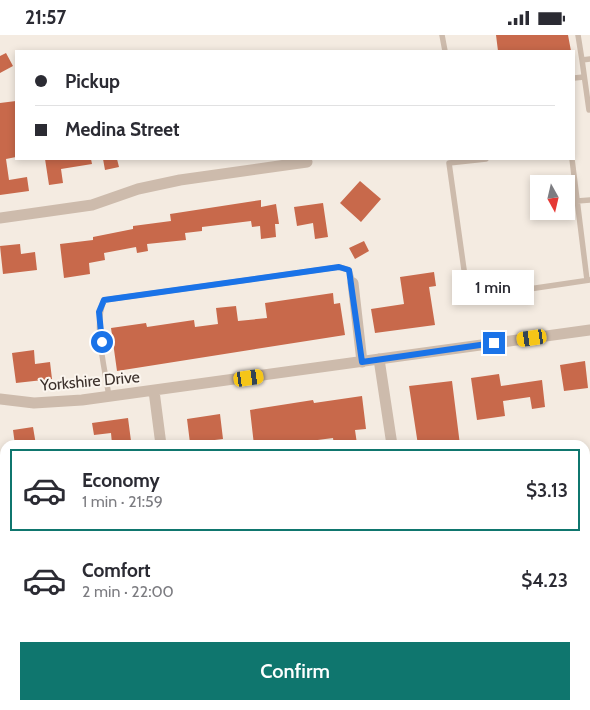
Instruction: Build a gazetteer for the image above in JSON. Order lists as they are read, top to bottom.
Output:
{
  "streets": {
    "street": ["Yorkshire Drive"]
  },
  "north": "bottom",
  "page": {
    "status": "21:57",
    "banner": ["Pickup", "Medina Street"],
    "bubble": "1 min",
    "list": [
      {
        "name": "Economy",
        "note": "1 min · 21:59",
        "value": "$3.13"
      },
      {
        "name": "Comfort",
        "note": "2 min · 22:00",
        "value": "$4.23"
      }
    ],
    "buttons": "Confirm"
  }
}
